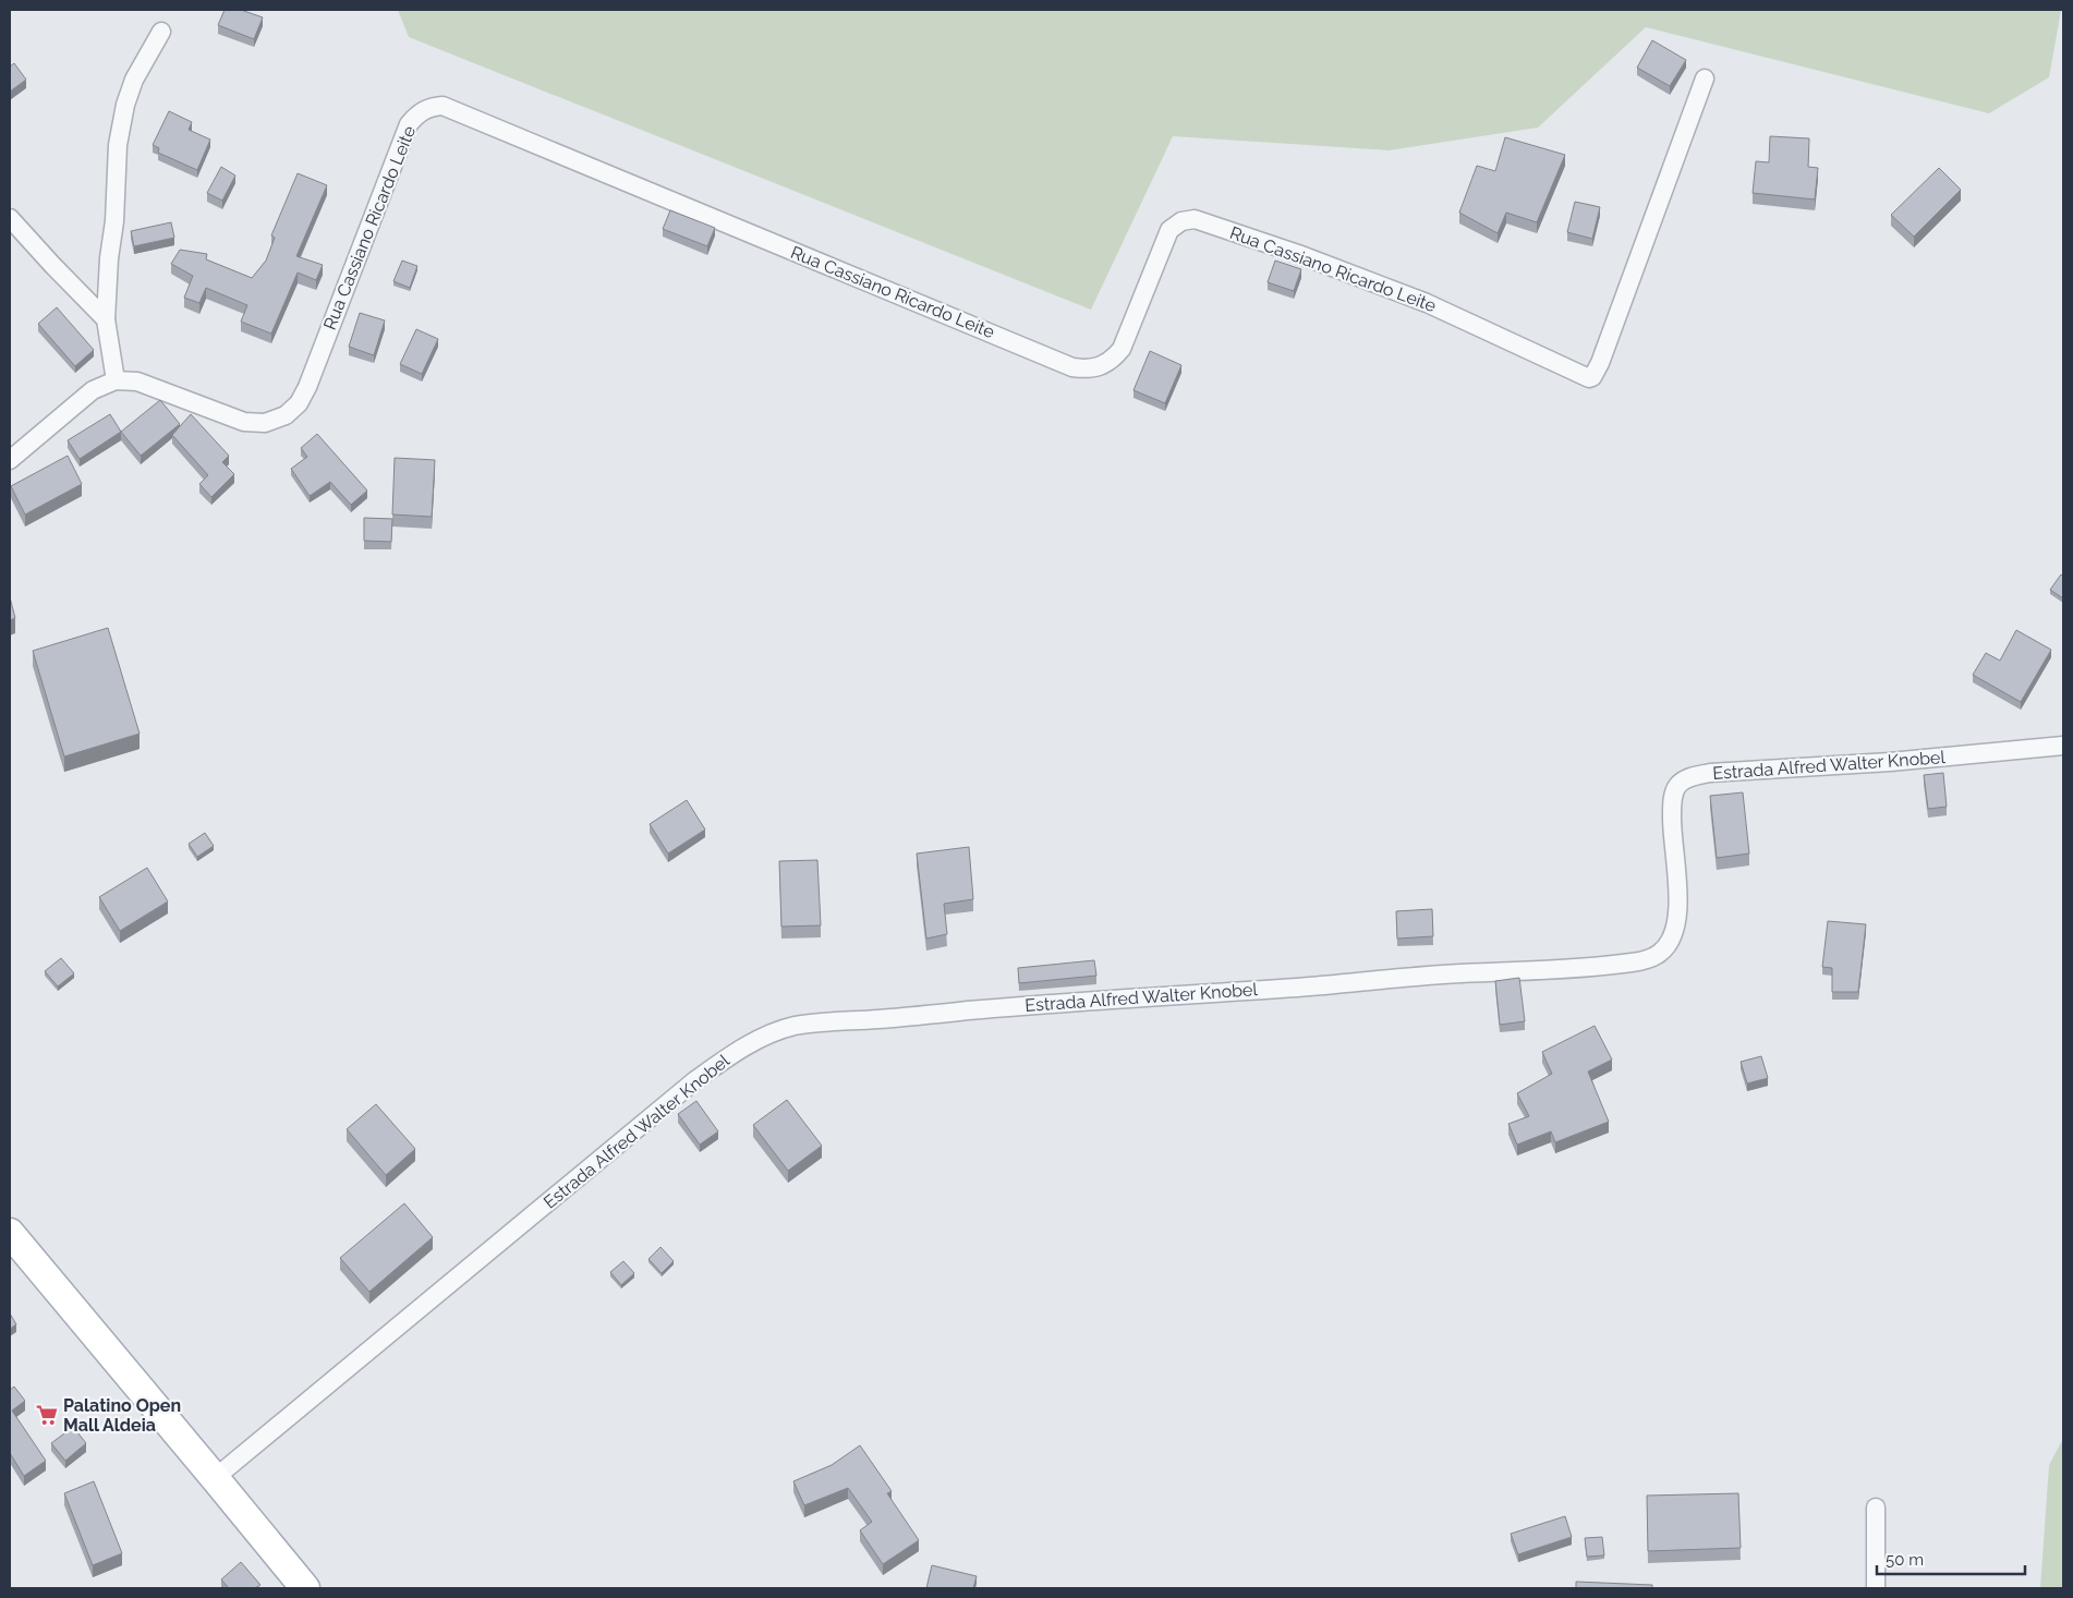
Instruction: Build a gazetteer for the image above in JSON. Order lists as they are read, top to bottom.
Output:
{
  "streets": {
    "street": ["Rua Cassiano Ricardo Leite", "Estrada Alfred Walter Knobel"]
  },
  "places": {
    "supermarket": ["Palatino Open Mall Aldeia"]
  },
  "scale_bar": "50 m"
}
